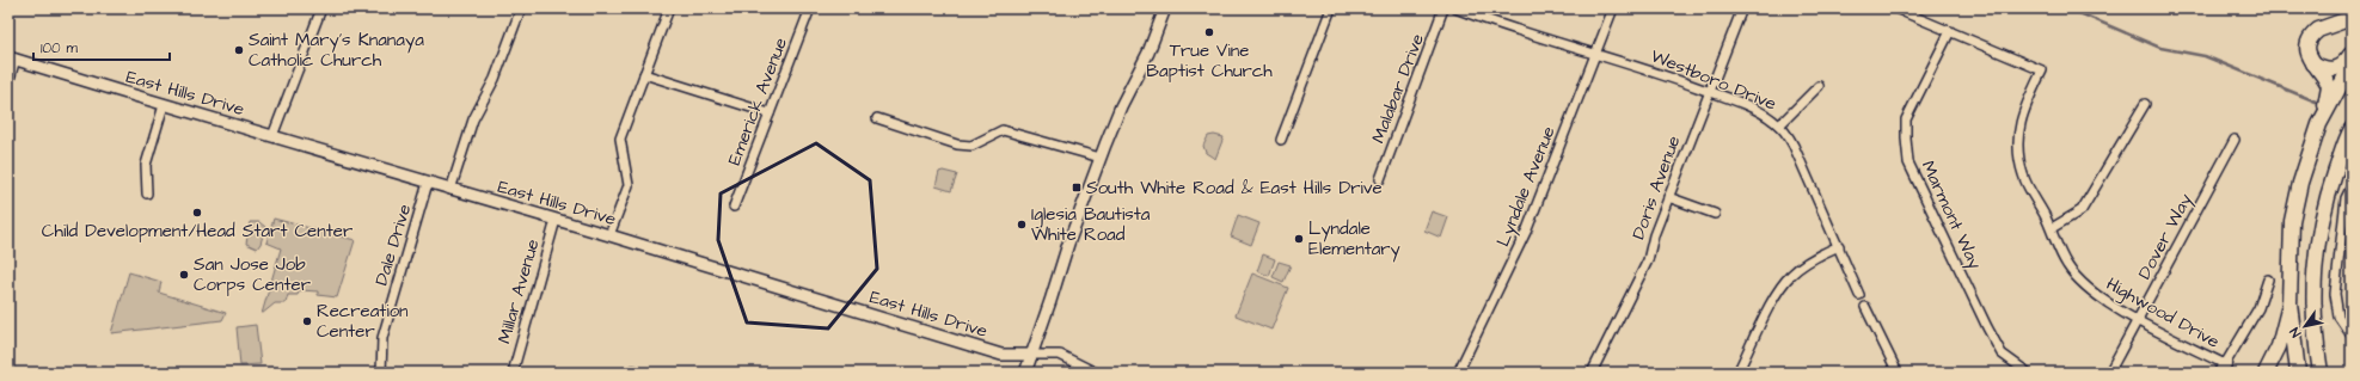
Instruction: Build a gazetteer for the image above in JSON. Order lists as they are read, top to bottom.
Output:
{
  "streets": {
    "street": [
      "Westboro Drive",
      "Malabar Drive",
      "East Hills Drive",
      "Emerick Avenue",
      "Lyndale Avenue",
      "Doris Avenue",
      "Marmont Way",
      "Dover Way",
      "Dale Drive",
      "Millar Avenue",
      "Highwood Drive"
    ]
  },
  "crossings": [
    ["Westboro Drive", "Lyndale Avenue"],
    ["Westboro Drive", "Doris Avenue"],
    ["East Hills Drive", "Dale Drive"],
    ["East Hills Drive", "Millar Avenue"],
    ["Marmont Way", "Highwood Drive"],
    ["Dover Way", "Highwood Drive"]
  ],
  "places": {
    "other": [
      "True Vine Baptist Church",
      "Saint Mary’s Knanaya Catholic Church",
      "Child Development/Head Start Center",
      "Iglesia Bautista White Road",
      "Lyndale Elementary",
      "San Jose Job Corps Center",
      "Recreation Center"
    ],
    "transit": ["South White Road & East Hills Drive"]
  },
  "scale_bar": "100 m",
  "north": "bottom left"
}
